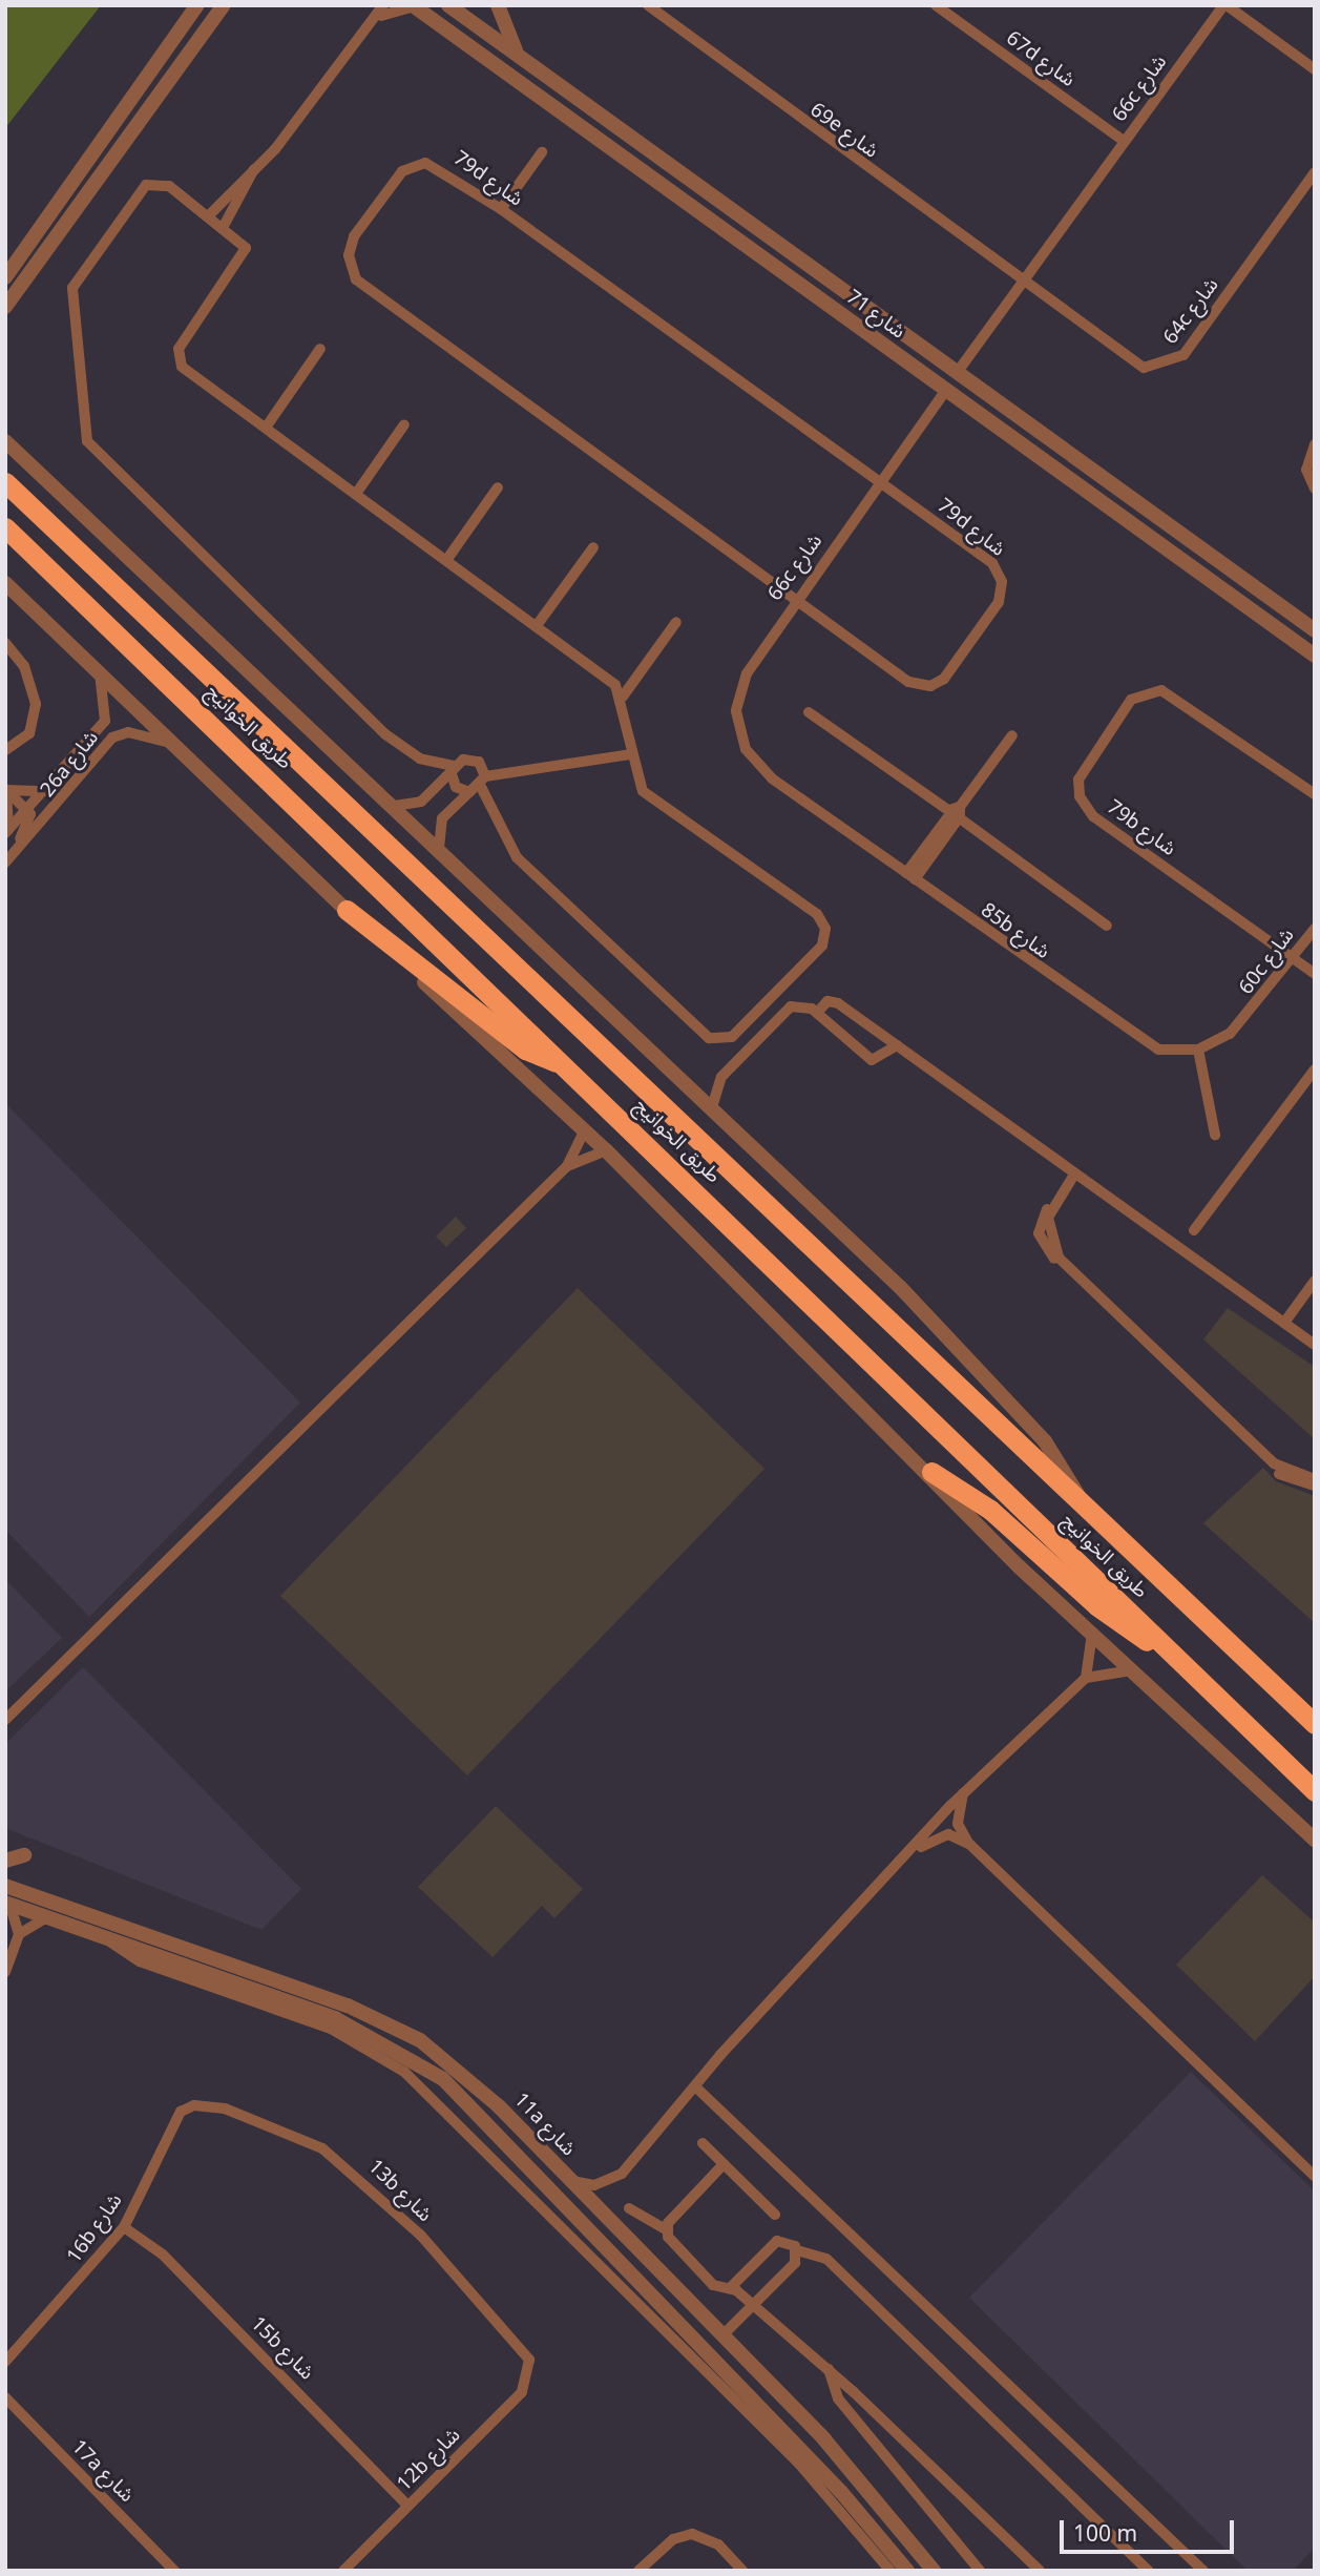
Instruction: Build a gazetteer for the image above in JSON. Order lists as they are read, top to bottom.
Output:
{
  "streets": {
    "highway": ["طريق الخوانيج"],
    "street": [
      "67d شارع",
      "66c شارع",
      "69e شارع",
      "79d شارع",
      "64c شارع",
      "شارع 71",
      "26a شارع",
      "79b شارع",
      "85b شارع",
      "60c شارع",
      "11a شارع",
      "13b شارع",
      "16b شارع",
      "15b شارع",
      "12b شارع",
      "17a شارع"
    ]
  },
  "crossings": [
    ["67d شارع", "66c شارع"],
    ["66c شارع", "69e شارع"],
    ["66c شارع", "79d شارع"],
    ["66c شارع", "64c شارع"],
    ["66c شارع", "شارع 71"],
    ["66c شارع", "85b شارع"],
    ["69e شارع", "64c شارع"],
    ["79b شارع", "60c شارع"],
    ["85b شارع", "60c شارع"],
    ["13b شارع", "16b شارع"],
    ["13b شارع", "12b شارع"],
    ["16b شارع", "15b شارع"],
    ["15b شارع", "12b شارع"]
  ],
  "scale_bar": "100 m"
}
